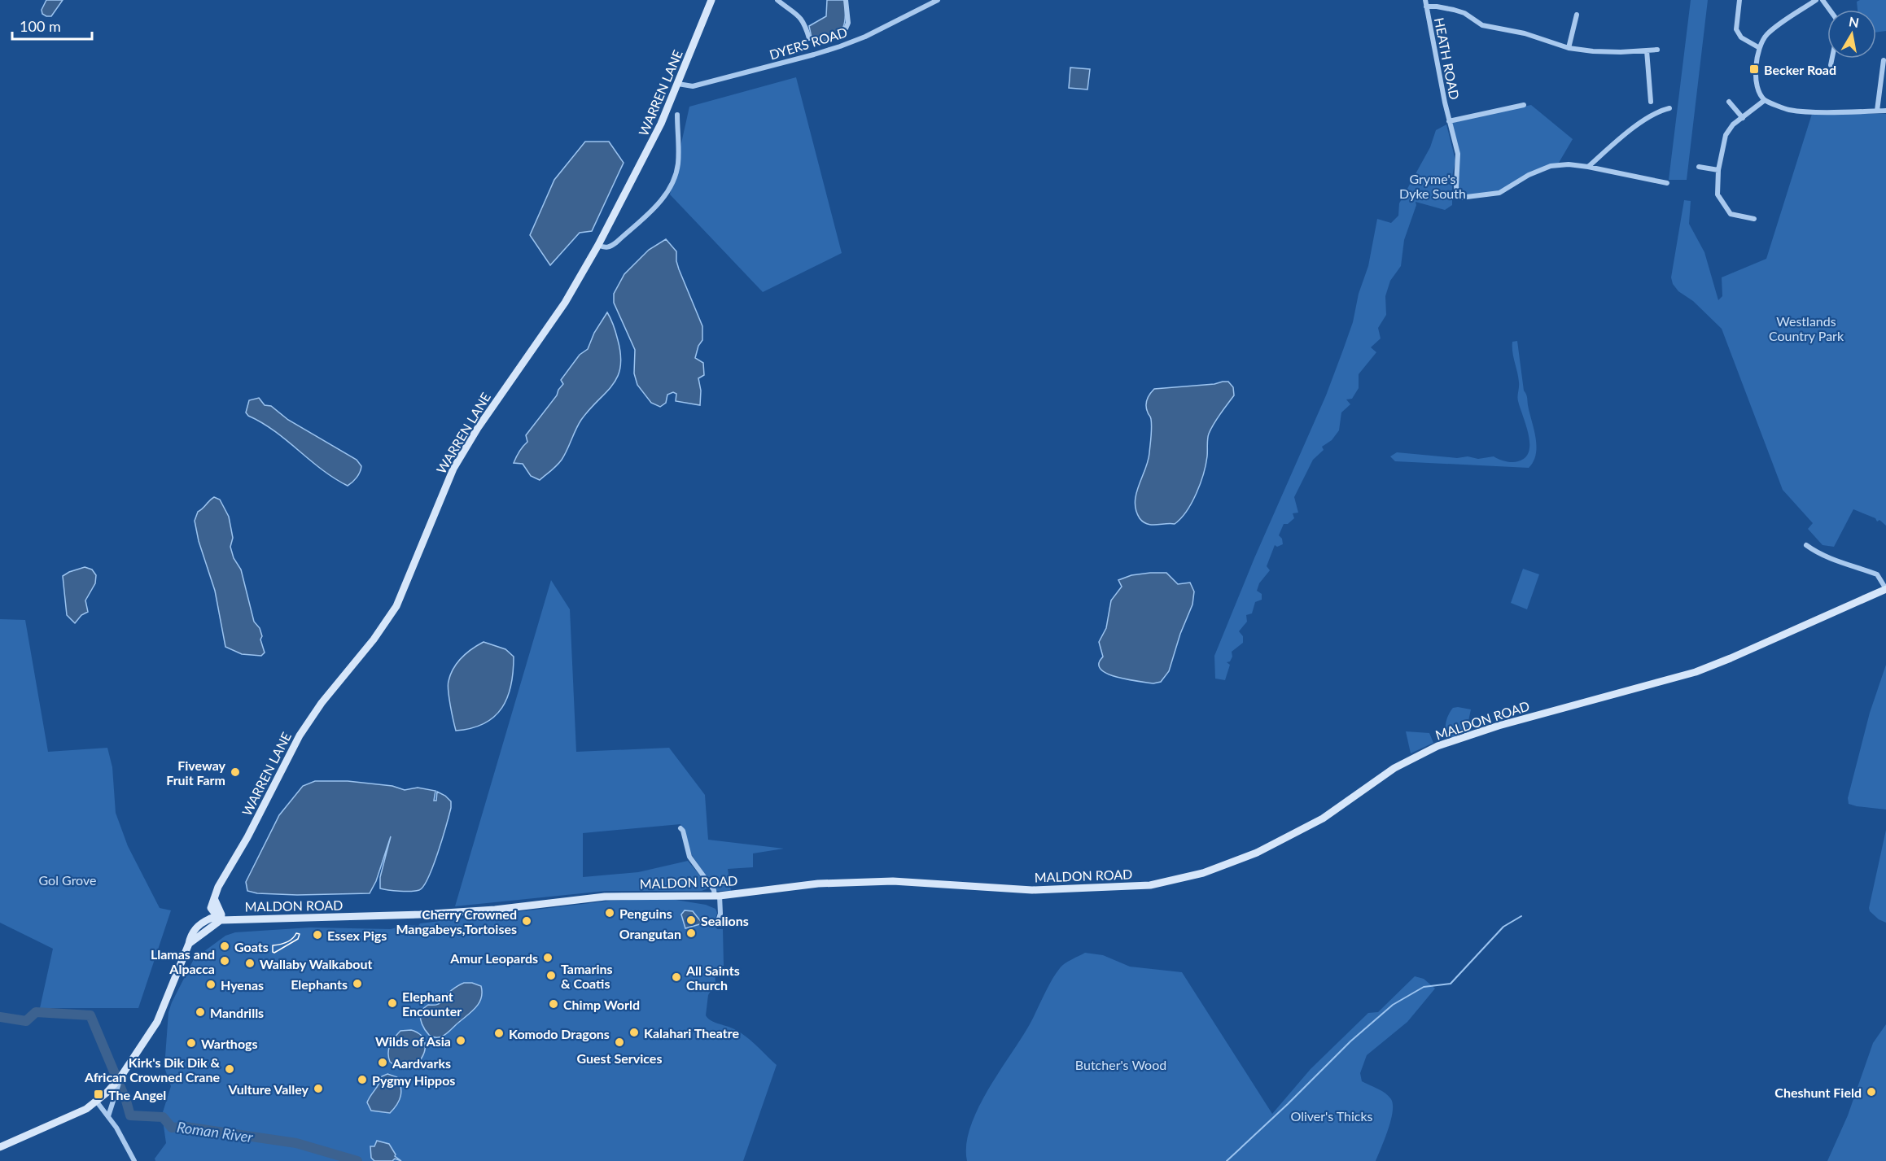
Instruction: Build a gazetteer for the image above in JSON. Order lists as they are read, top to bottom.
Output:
{
  "streets": {
    "main road": ["WARREN LANE", "MALDON ROAD"],
    "street": ["DYERS ROAD", "HEATH ROAD"]
  },
  "crossings": [
    ["DYERS ROAD", "WARREN LANE"],
    ["WARREN LANE", "MALDON ROAD"]
  ],
  "water": ["Roman River"],
  "parks": [
    "Gryme's Dyke South",
    "Westlands Country Park",
    "Gol Grove",
    "Butcher's Wood",
    "Oliver's Thicks"
  ],
  "places": {
    "transit": ["Becker Road", "The Angel"],
    "other": [
      "Fiveway Fruit Farm",
      "Penguins",
      "Sealions",
      "Cherry Crowned Mangabeys,Tortoises",
      "Orangutan",
      "Essex Pigs",
      "Goats",
      "Amur Leopards",
      "Llamas and Alpacca",
      "Wallaby Walkabout",
      "Tamarins & Coatis",
      "All Saints Church",
      "Elephants",
      "Hyenas",
      "Elephant Encounter",
      "Chimp World",
      "Mandrills",
      "Kalahari Theatre",
      "Komodo Dragons",
      "Wilds of Asia",
      "Guest Services",
      "Warthogs",
      "Aardvarks",
      "Kirk's Dik Dik & African Crowned Crane",
      "Pygmy Hippos",
      "Vulture Valley",
      "Cheshunt Field"
    ]
  },
  "scale_bar": "100 m",
  "north": "top"
}
